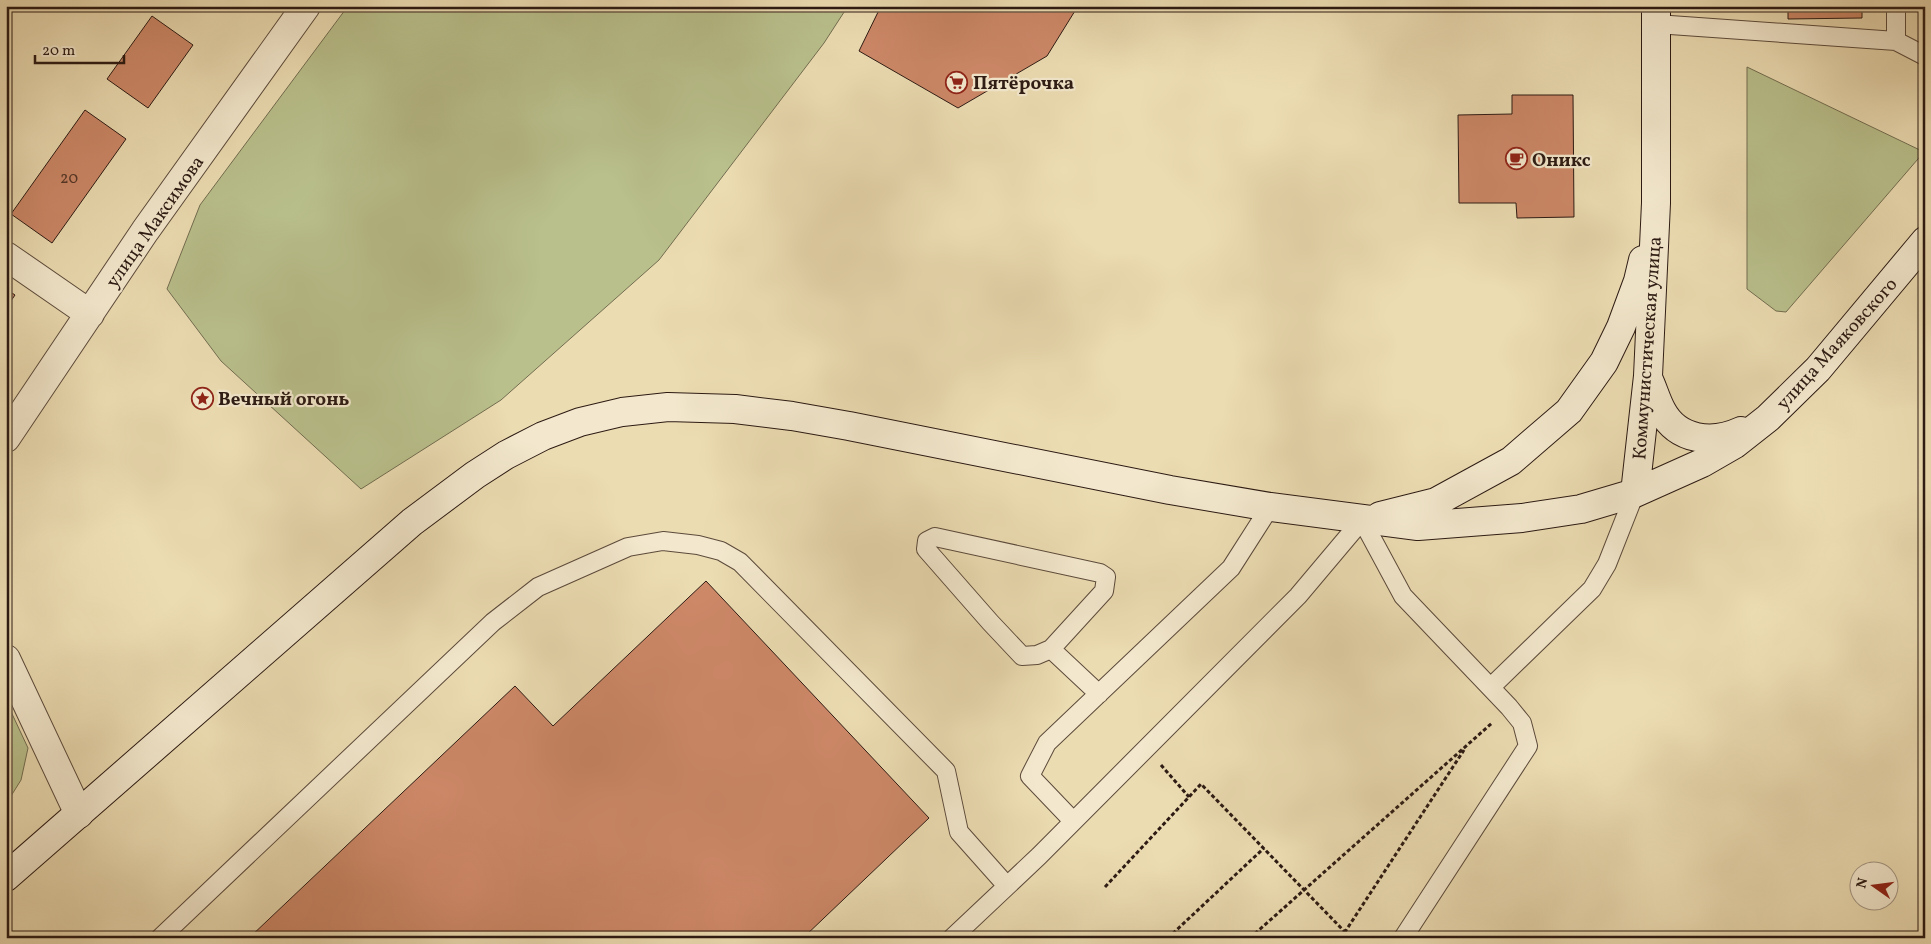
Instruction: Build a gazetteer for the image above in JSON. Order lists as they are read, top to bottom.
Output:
{
  "streets": {
    "main road": ["улица Максимова", "улица Маяковского", "Коммунистическая улица"]
  },
  "crossings": [
    ["улица Маяковского", "Коммунистическая улица"]
  ],
  "places": {
    "supermarket": ["Пятёрочка"],
    "cafe": ["Оникс"],
    "place": ["Вечный огонь"]
  },
  "house_numbers": ["20"],
  "scale_bar": "20 m",
  "north": "left"
}
